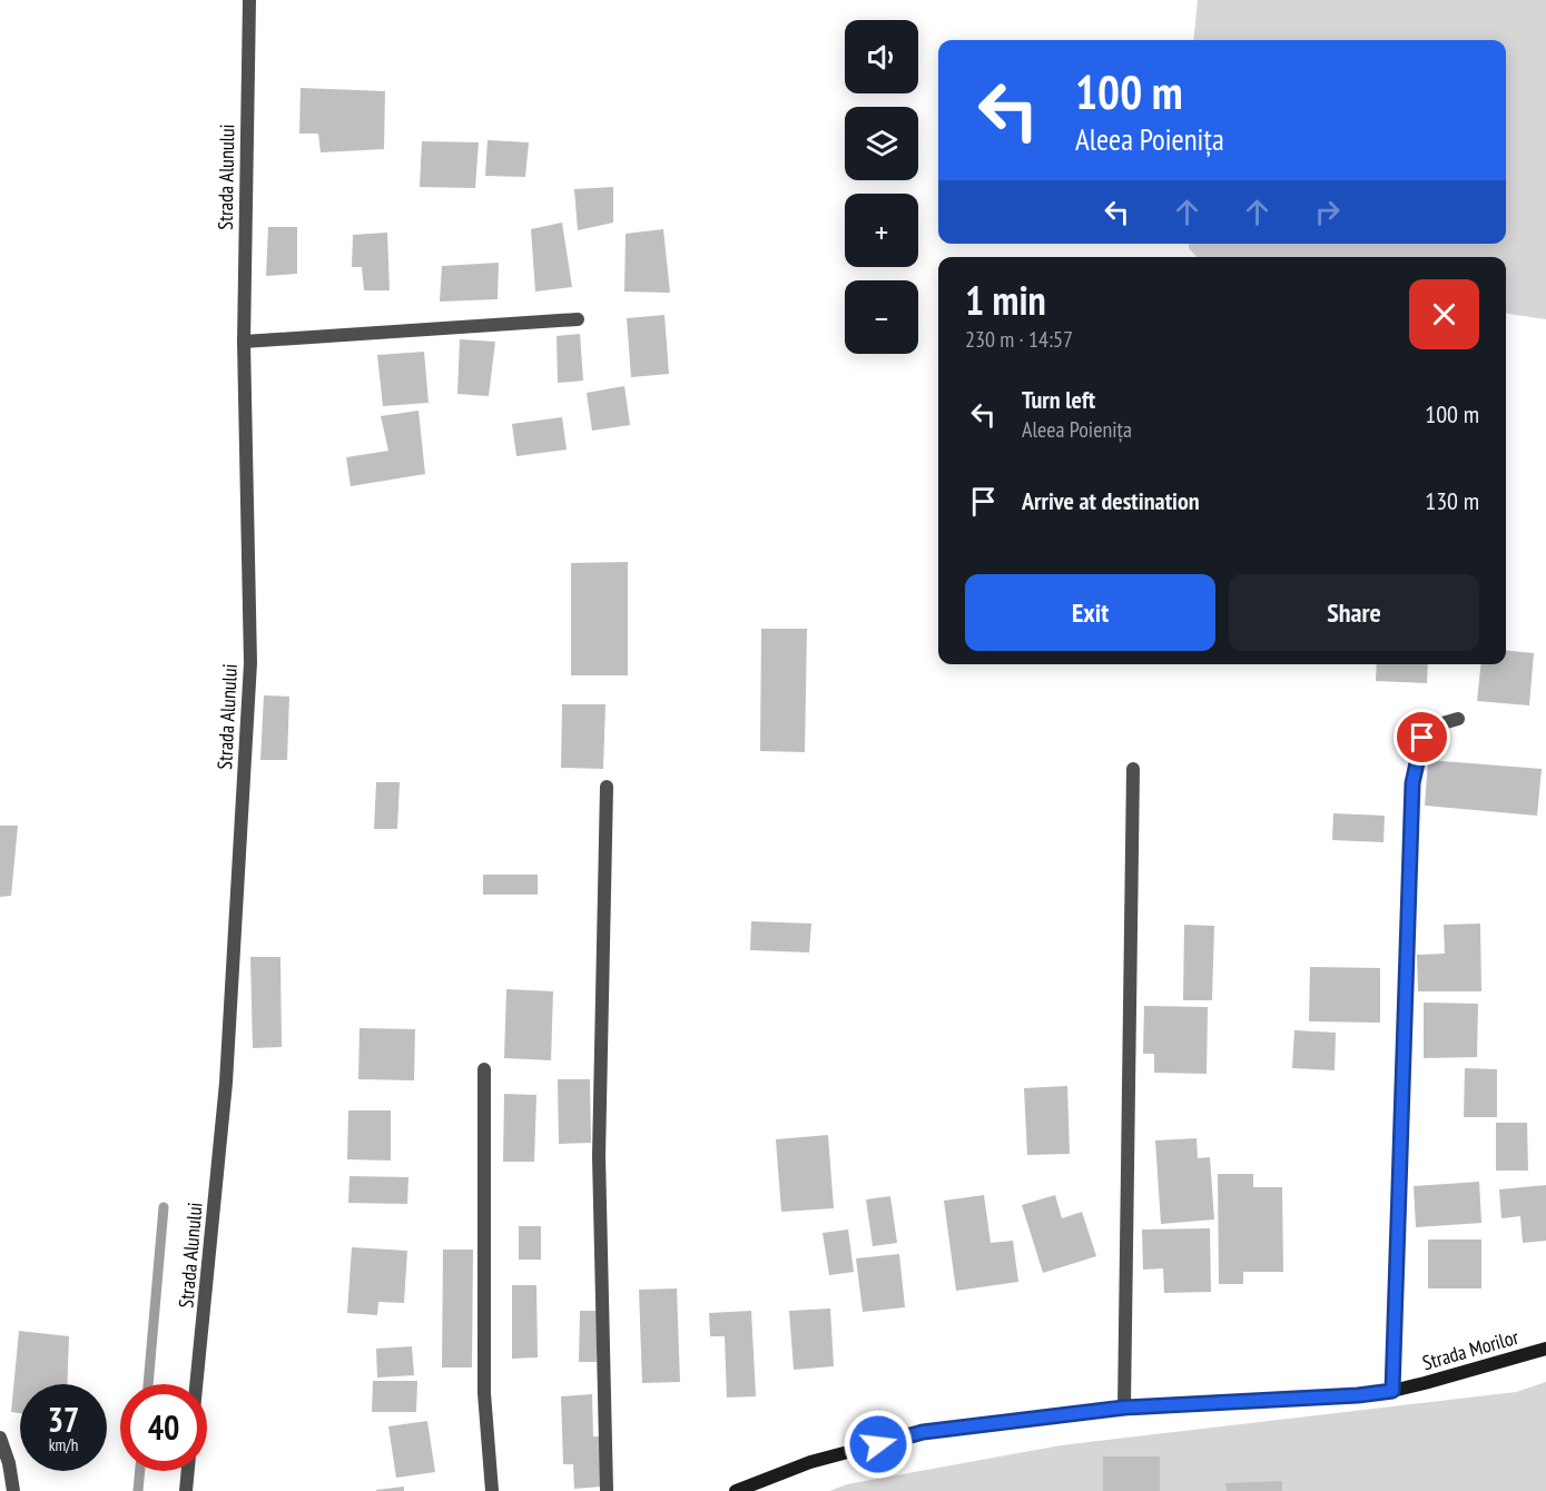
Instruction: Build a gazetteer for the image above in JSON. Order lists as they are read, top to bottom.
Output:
{
  "streets": {
    "street": ["Strada Alunului", "Strada Morilor"]
  },
  "page": {
    "map_buttons": ["+", "−"],
    "turn": ["100 m", "Aleea Poienița"],
    "heading": ["1 min", "230 m · 14:57"],
    "list": [
      {
        "name": "Turn left",
        "note": "Aleea Poienița",
        "value": "100 m"
      },
      {
        "name": "Arrive at destination",
        "value": "130 m"
      }
    ],
    "buttons": ["Exit", "Share"],
    "speed": "37 km/h",
    "limit": "40"
  }
}
